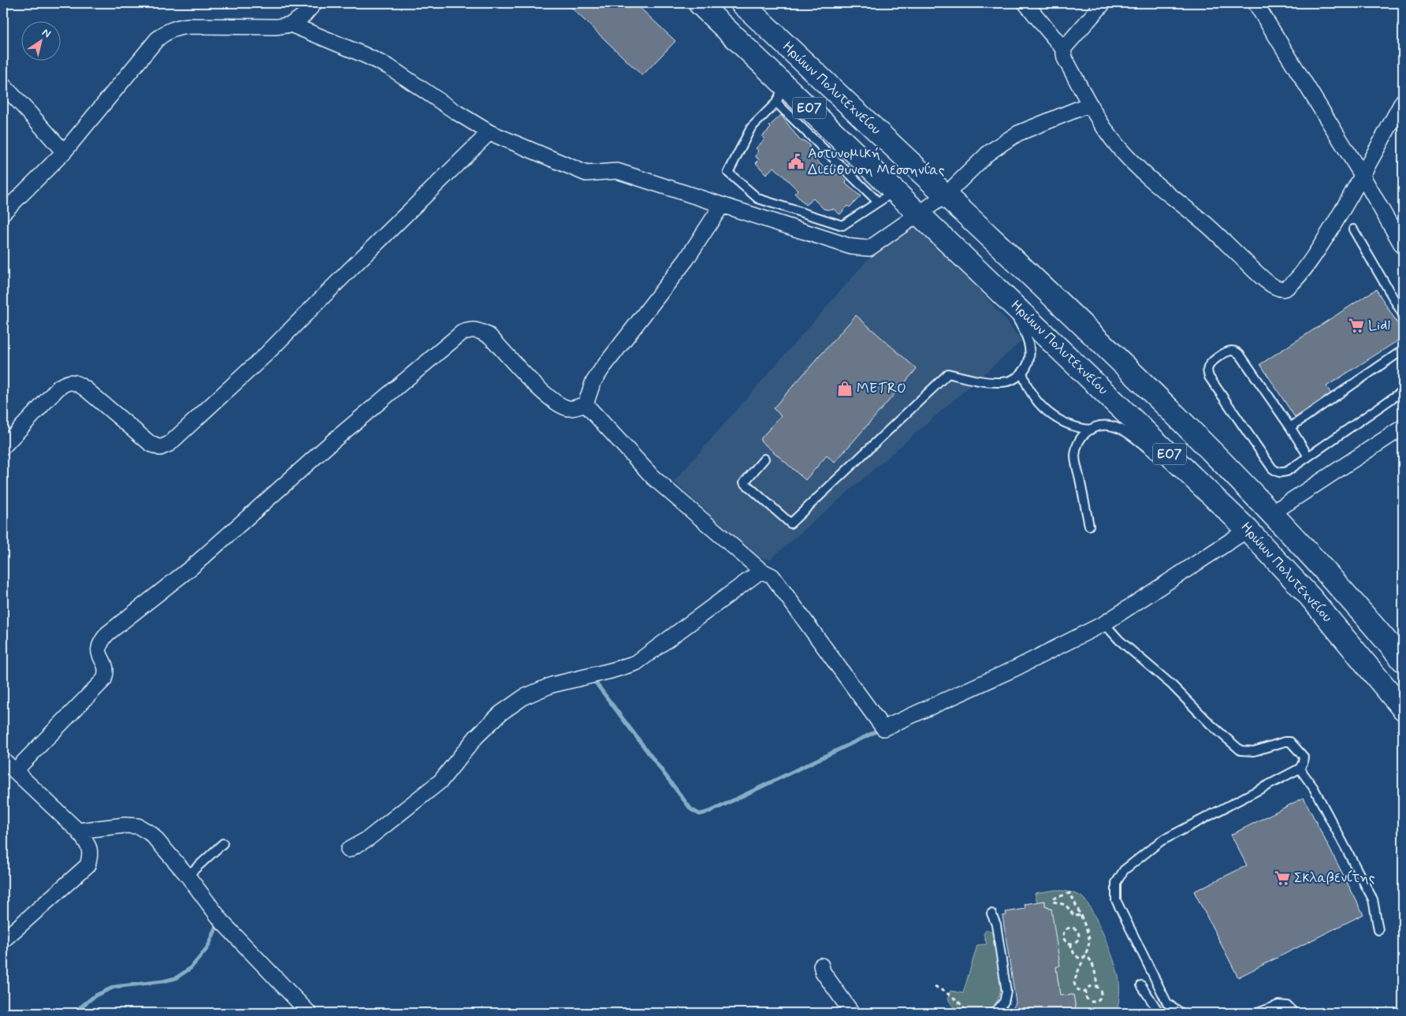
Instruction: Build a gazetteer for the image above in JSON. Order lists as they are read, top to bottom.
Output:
{
  "streets": {
    "main road": ["Ηρώων Πολυτεχνείου", "ΕΟ7"]
  },
  "places": {
    "public building": ["Αστυνομική Διεύθυνση Μεσσηνίας"],
    "supermarket": ["Lidl", "Σκλαβενίτης"],
    "shop": ["METRO"]
  },
  "north": "top right"
}
